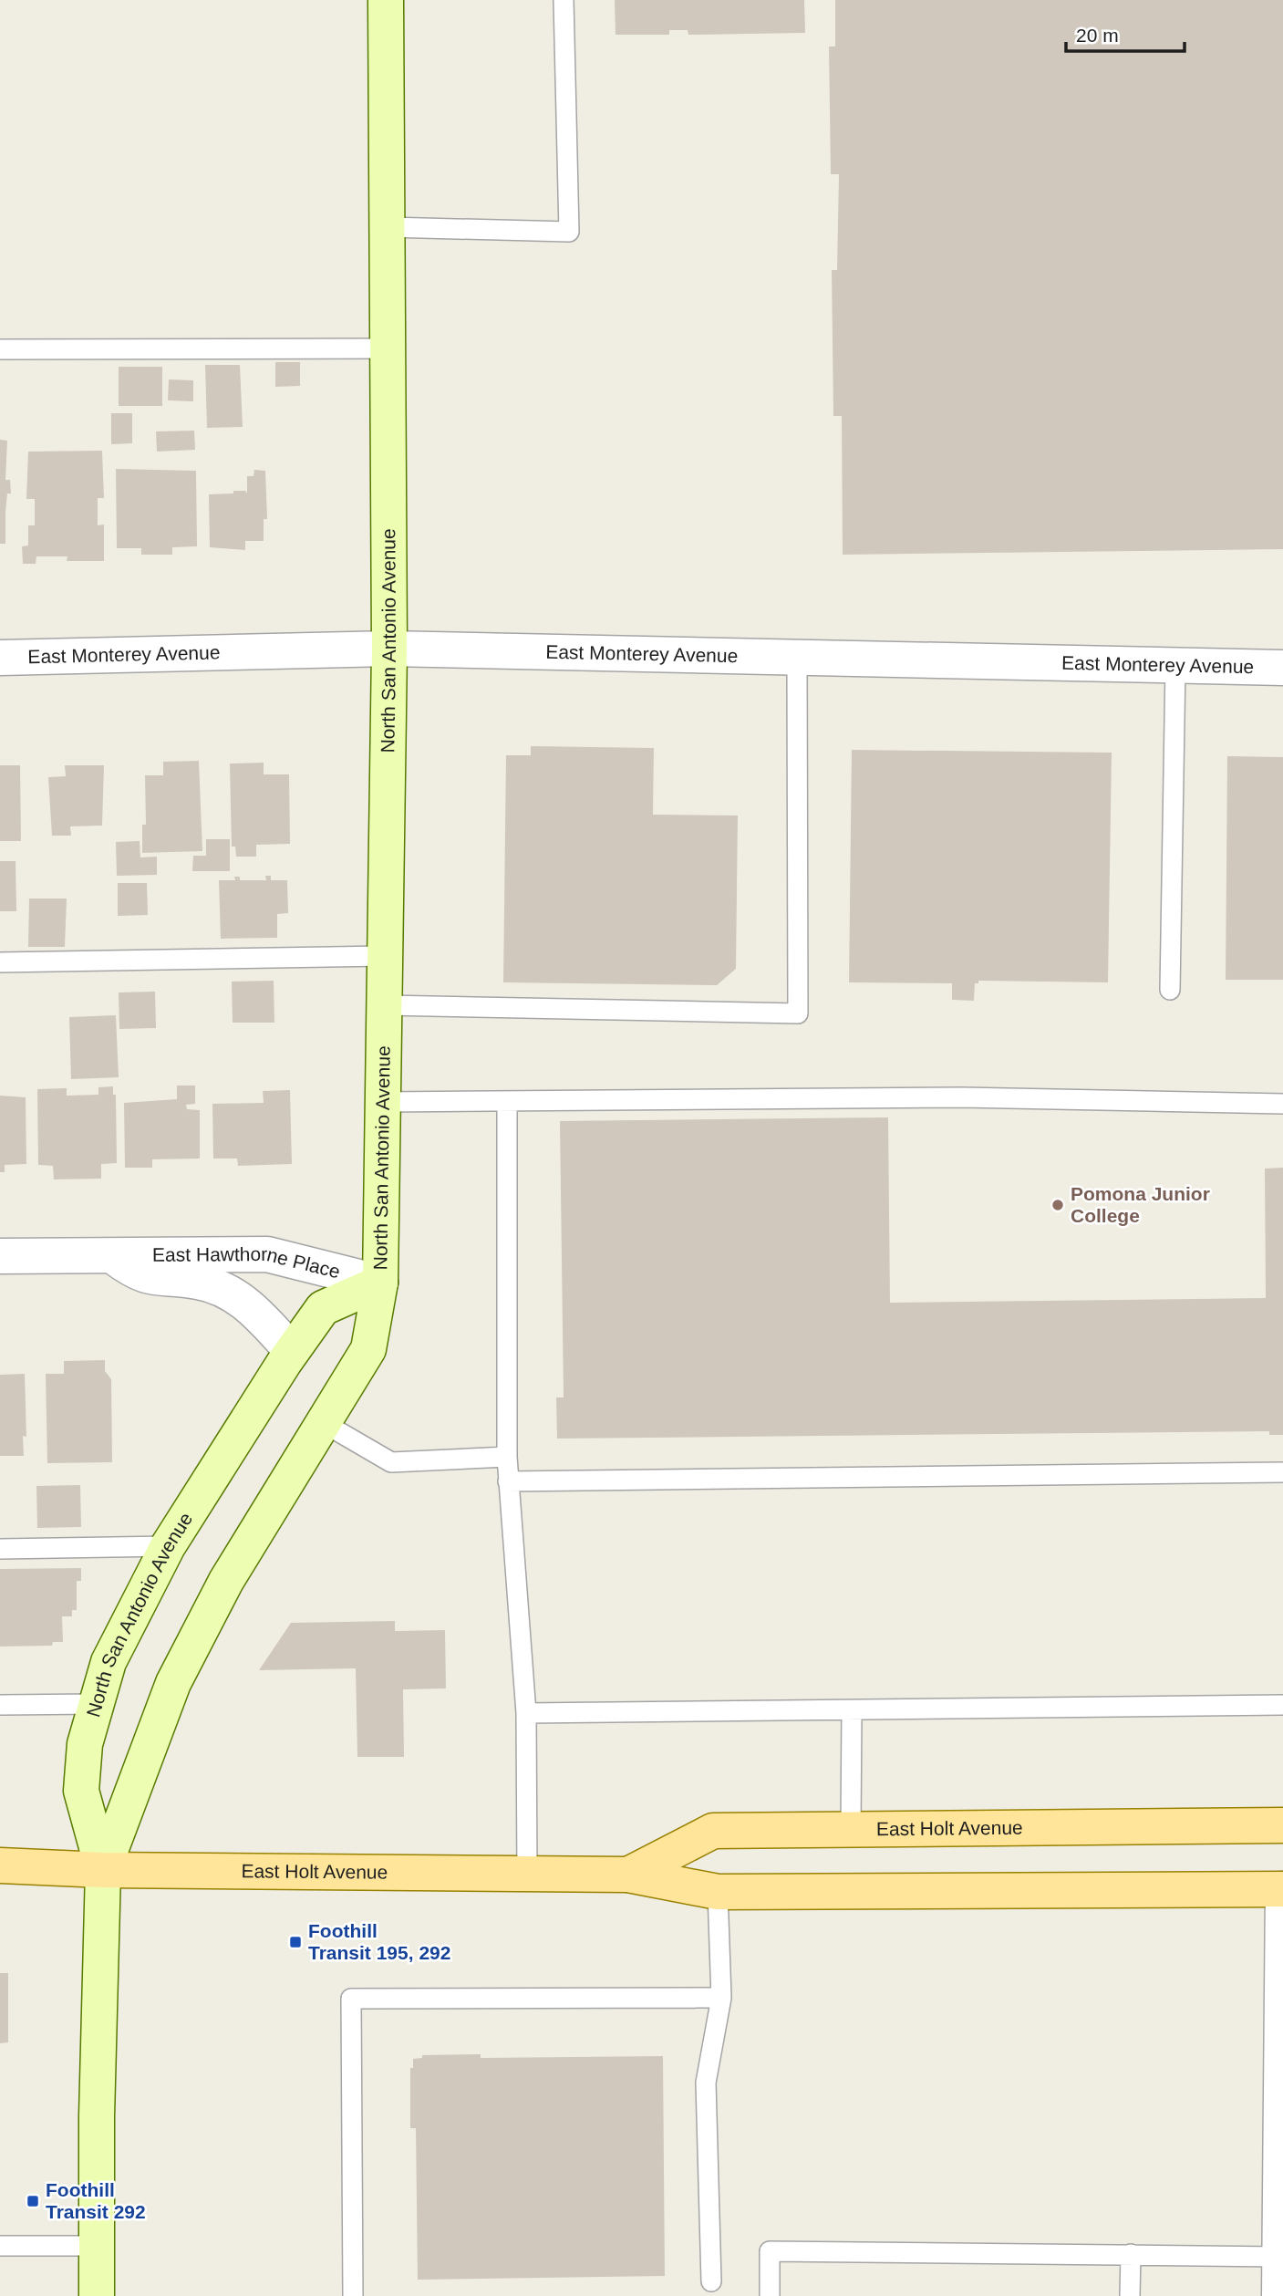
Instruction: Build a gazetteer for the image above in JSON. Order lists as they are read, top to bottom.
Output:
{
  "streets": {
    "main road": ["North San Antonio Avenue", "East Holt Avenue"],
    "street": ["East Monterey Avenue", "East Hawthorne Place"]
  },
  "crossings": [
    ["North San Antonio Avenue", "East Monterey Avenue"],
    ["North San Antonio Avenue", "East Hawthorne Place"],
    ["North San Antonio Avenue", "East Holt Avenue"]
  ],
  "places": {
    "other": ["Pomona Junior College"],
    "transit": ["Foothill Transit 195, 292", "Foothill Transit 292"]
  },
  "scale_bar": "20 m"
}
